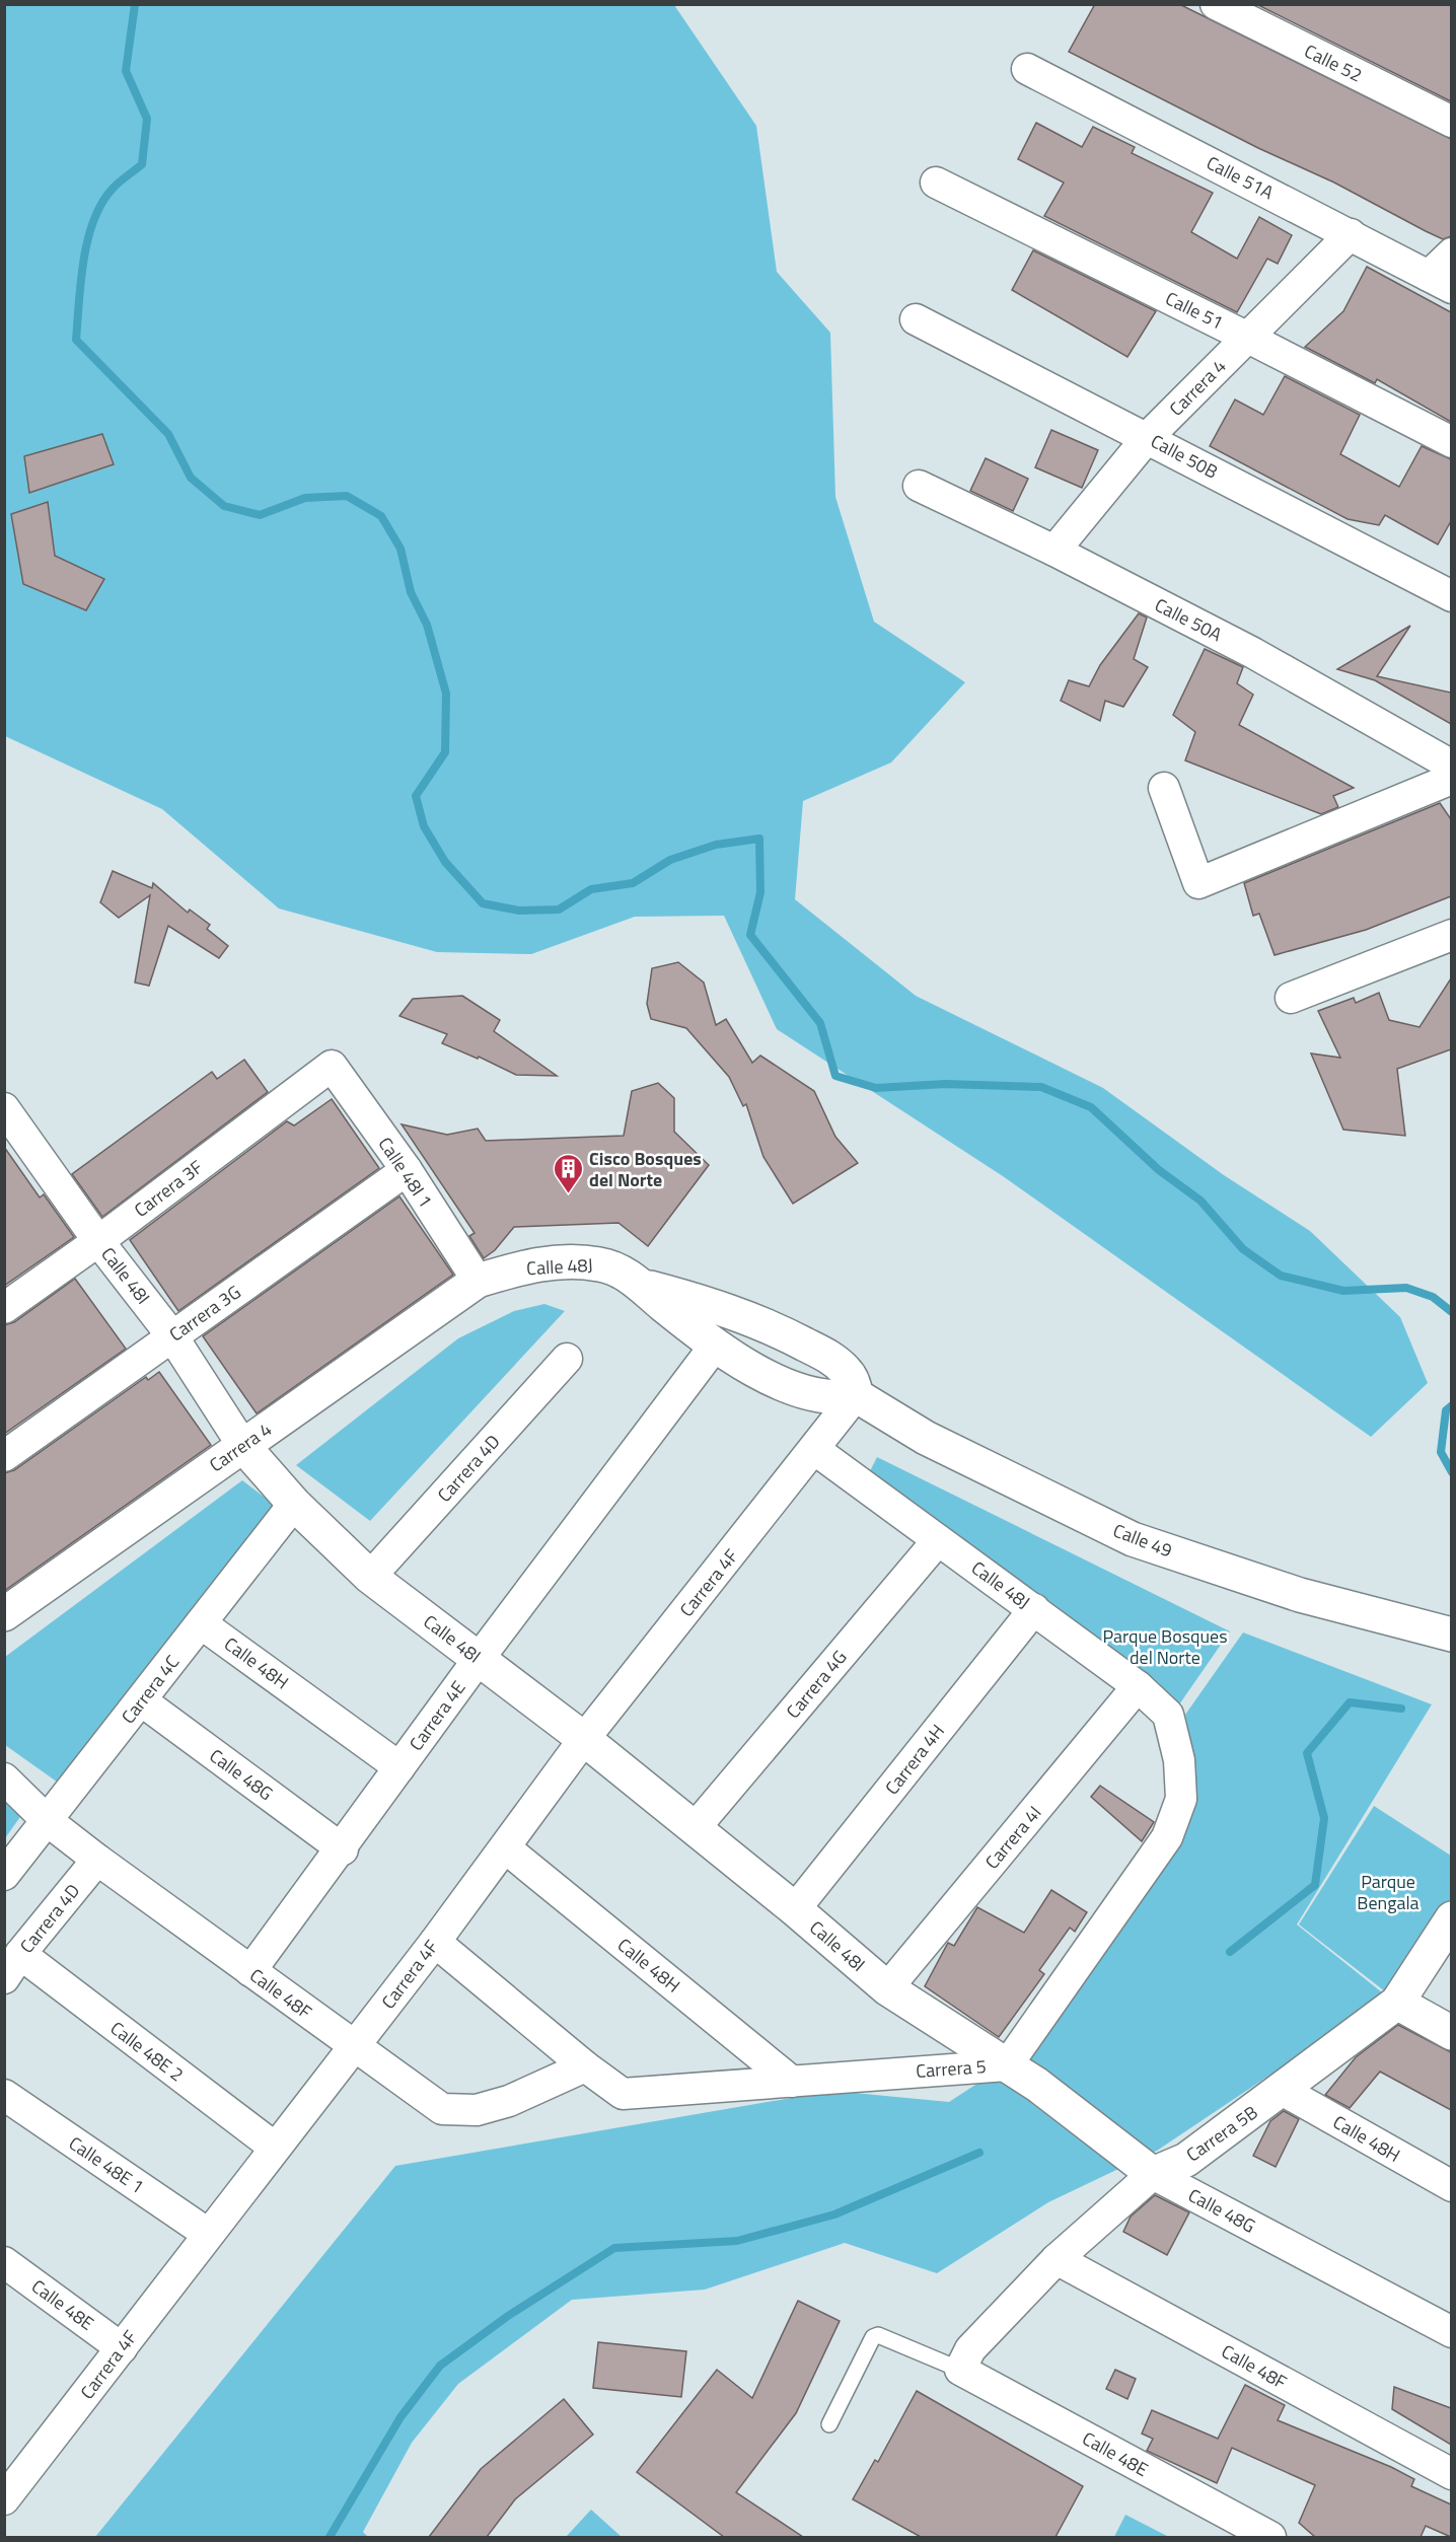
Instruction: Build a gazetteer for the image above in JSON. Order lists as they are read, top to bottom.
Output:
{
  "streets": {
    "main road": [
      "Carrera 4",
      "Calle 48J",
      "Calle 48I",
      "Calle 49",
      "Calle 48G",
      "Carrera 5B"
    ],
    "street": [
      "Calle 52",
      "Calle 51A",
      "Calle 51",
      "Calle 50B",
      "Calle 50A",
      "Calle 48I 1",
      "Carrera 3F",
      "Carrera 3G",
      "Carrera 4D",
      "Carrera 4F",
      "Calle 48H",
      "Carrera 4G",
      "Carrera 4C",
      "Carrera 4E",
      "Carrera 4H",
      "Carrera 4I",
      "Calle 48F",
      "Calle 48E 2",
      "Carrera 5",
      "Calle 48E 1",
      "Calle 48E"
    ]
  },
  "crossings": [
    ["Calle 51A", "Carrera 4"],
    ["Calle 51", "Carrera 4"],
    ["Carrera 4", "Calle 50B"],
    ["Carrera 4", "Calle 50A"],
    ["Carrera 4", "Calle 48I 1"],
    ["Carrera 4", "Calle 48J"],
    ["Carrera 4", "Calle 48I"],
    ["Calle 48I 1", "Carrera 3F"],
    ["Calle 48I 1", "Calle 48J"],
    ["Calle 48I 1", "Carrera 3G"],
    ["Carrera 3F", "Calle 48I"],
    ["Calle 48J", "Calle 49"],
    ["Calle 48J", "Carrera 4F"],
    ["Calle 48J", "Carrera 4G"],
    ["Calle 48J", "Carrera 4E"],
    ["Calle 48J", "Carrera 4H"],
    ["Calle 48J", "Carrera 4I"],
    ["Calle 48J", "Carrera 5"],
    ["Calle 48I", "Carrera 3G"],
    ["Calle 48I", "Carrera 4D"],
    ["Calle 48I", "Carrera 4F"],
    ["Calle 48I", "Carrera 4G"],
    ["Calle 48I", "Carrera 4C"],
    ["Calle 48I", "Carrera 4E"],
    ["Calle 48I", "Carrera 4H"],
    ["Calle 48I", "Calle 48G"],
    ["Calle 48I", "Carrera 4I"],
    ["Calle 48I", "Carrera 5"],
    ["Carrera 4D", "Calle 48F"],
    ["Carrera 4D", "Calle 48E 2"],
    ["Carrera 4F", "Calle 48H"],
    ["Carrera 4F", "Calle 48F"],
    ["Carrera 4F", "Calle 48E 2"],
    ["Carrera 4F", "Calle 48E 1"],
    ["Carrera 4F", "Calle 48E"],
    ["Calle 48H", "Carrera 4C"],
    ["Calle 48H", "Carrera 4E"],
    ["Calle 48H", "Carrera 5"],
    ["Calle 48H", "Carrera 5B"],
    ["Carrera 4C", "Calle 48G"],
    ["Carrera 4C", "Calle 48F"],
    ["Carrera 4E", "Calle 48G"],
    ["Carrera 4E", "Calle 48F"],
    ["Calle 48G", "Carrera 5"],
    ["Calle 48G", "Carrera 5B"],
    ["Calle 48F", "Carrera 5"],
    ["Calle 48F", "Carrera 5B"],
    ["Carrera 5B", "Calle 48E"]
  ],
  "parks": ["Parque Bosques del Norte", "Parque Bengala"],
  "places": {
    "building": ["Cisco Bosques del Norte"]
  }
}
